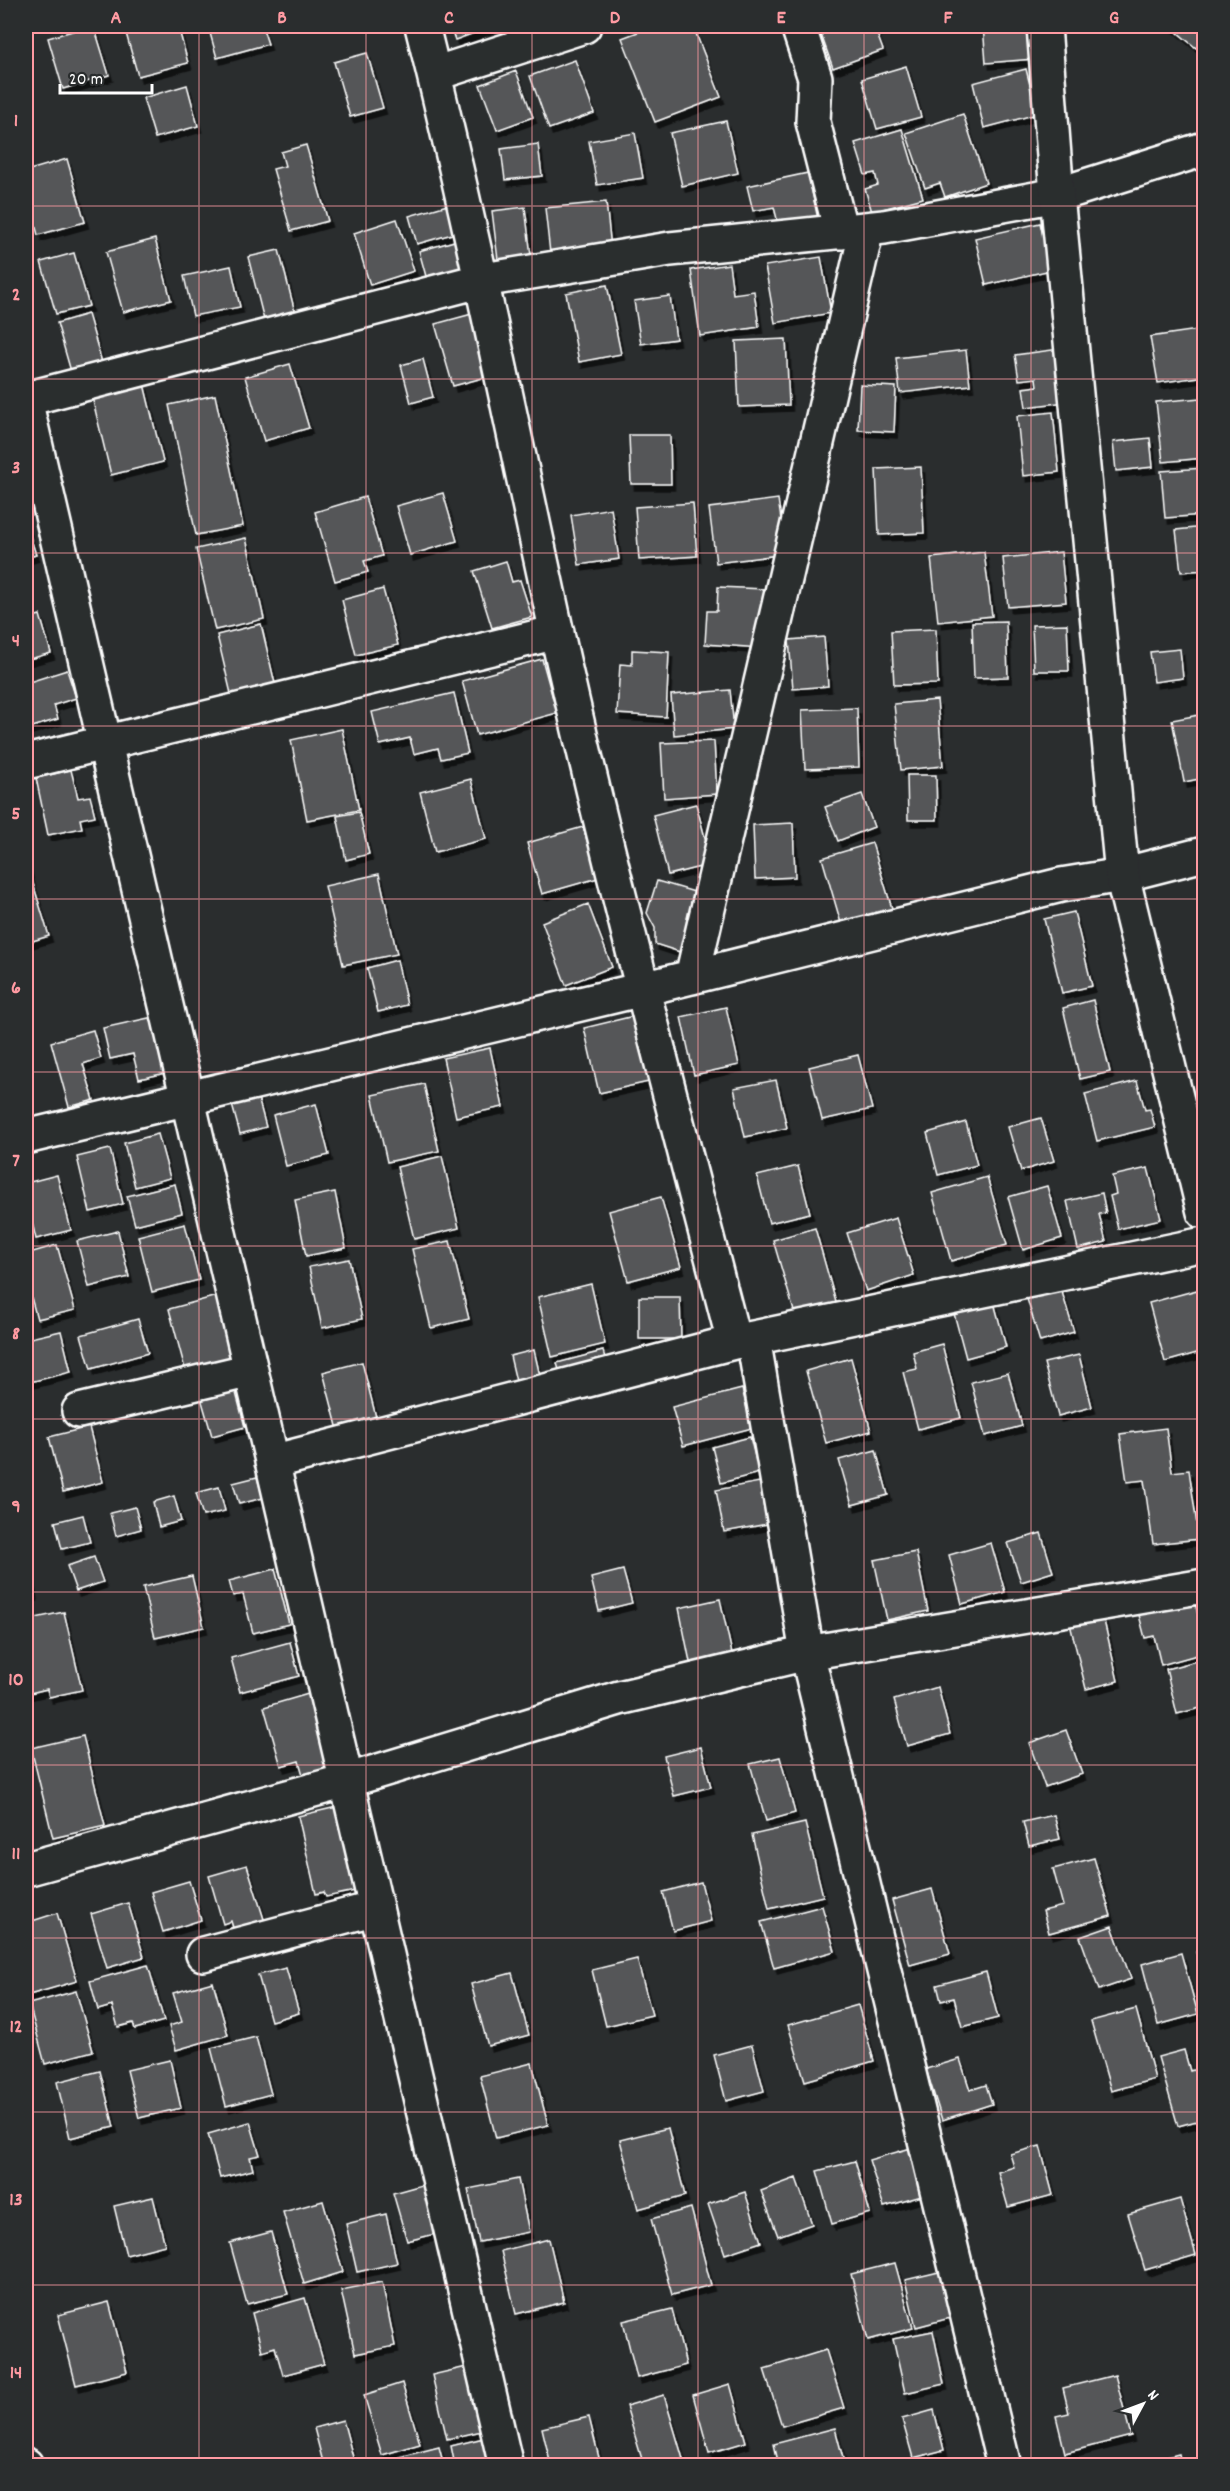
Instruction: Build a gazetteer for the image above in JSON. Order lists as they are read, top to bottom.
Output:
{
  "scale_bar": "20 m",
  "north": "top right",
  "grid": {
    "columns": [
      "A",
      "B",
      "C",
      "D",
      "E",
      "F",
      "G"
    ],
    "rows": [
      "1",
      "2",
      "3",
      "4",
      "5",
      "6",
      "7",
      "8",
      "9",
      "10",
      "11",
      "12",
      "13",
      "14"
    ]
  }
}
